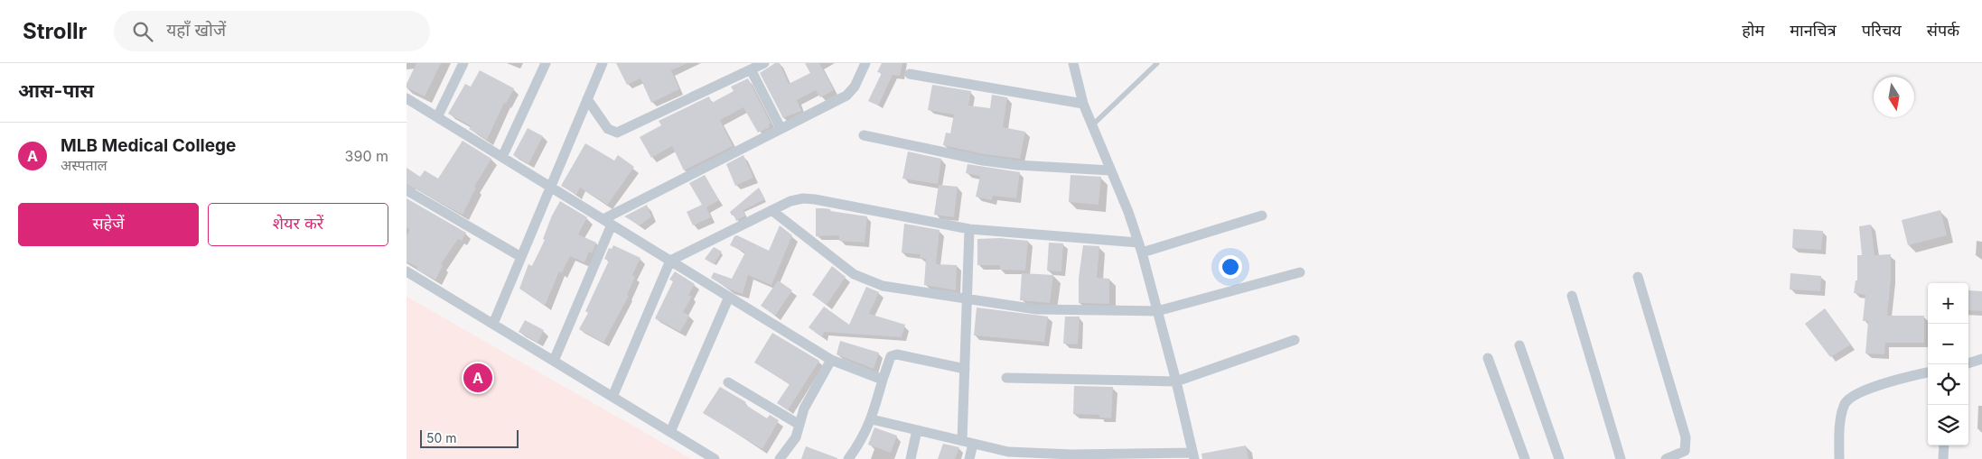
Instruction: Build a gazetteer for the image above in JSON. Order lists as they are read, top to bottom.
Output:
{
  "scale_bar": "50 m",
  "north": "bottom",
  "page": {
    "header": "Strollr",
    "search": "यहाँ खोजें",
    "nav": [
      "होम",
      "मानचित्र",
      "परिचय",
      "संपर्क"
    ],
    "heading": "आस-पास",
    "list": [
      {
        "mark": "A",
        "name": "MLB Medical College",
        "note": "अस्पताल",
        "value": "390 m"
      }
    ],
    "buttons": ["सहेजें", "शेयर करें"],
    "map_buttons": ["+", "−"],
    "pins": "A",
    "scale": "50 m"
  }
}
